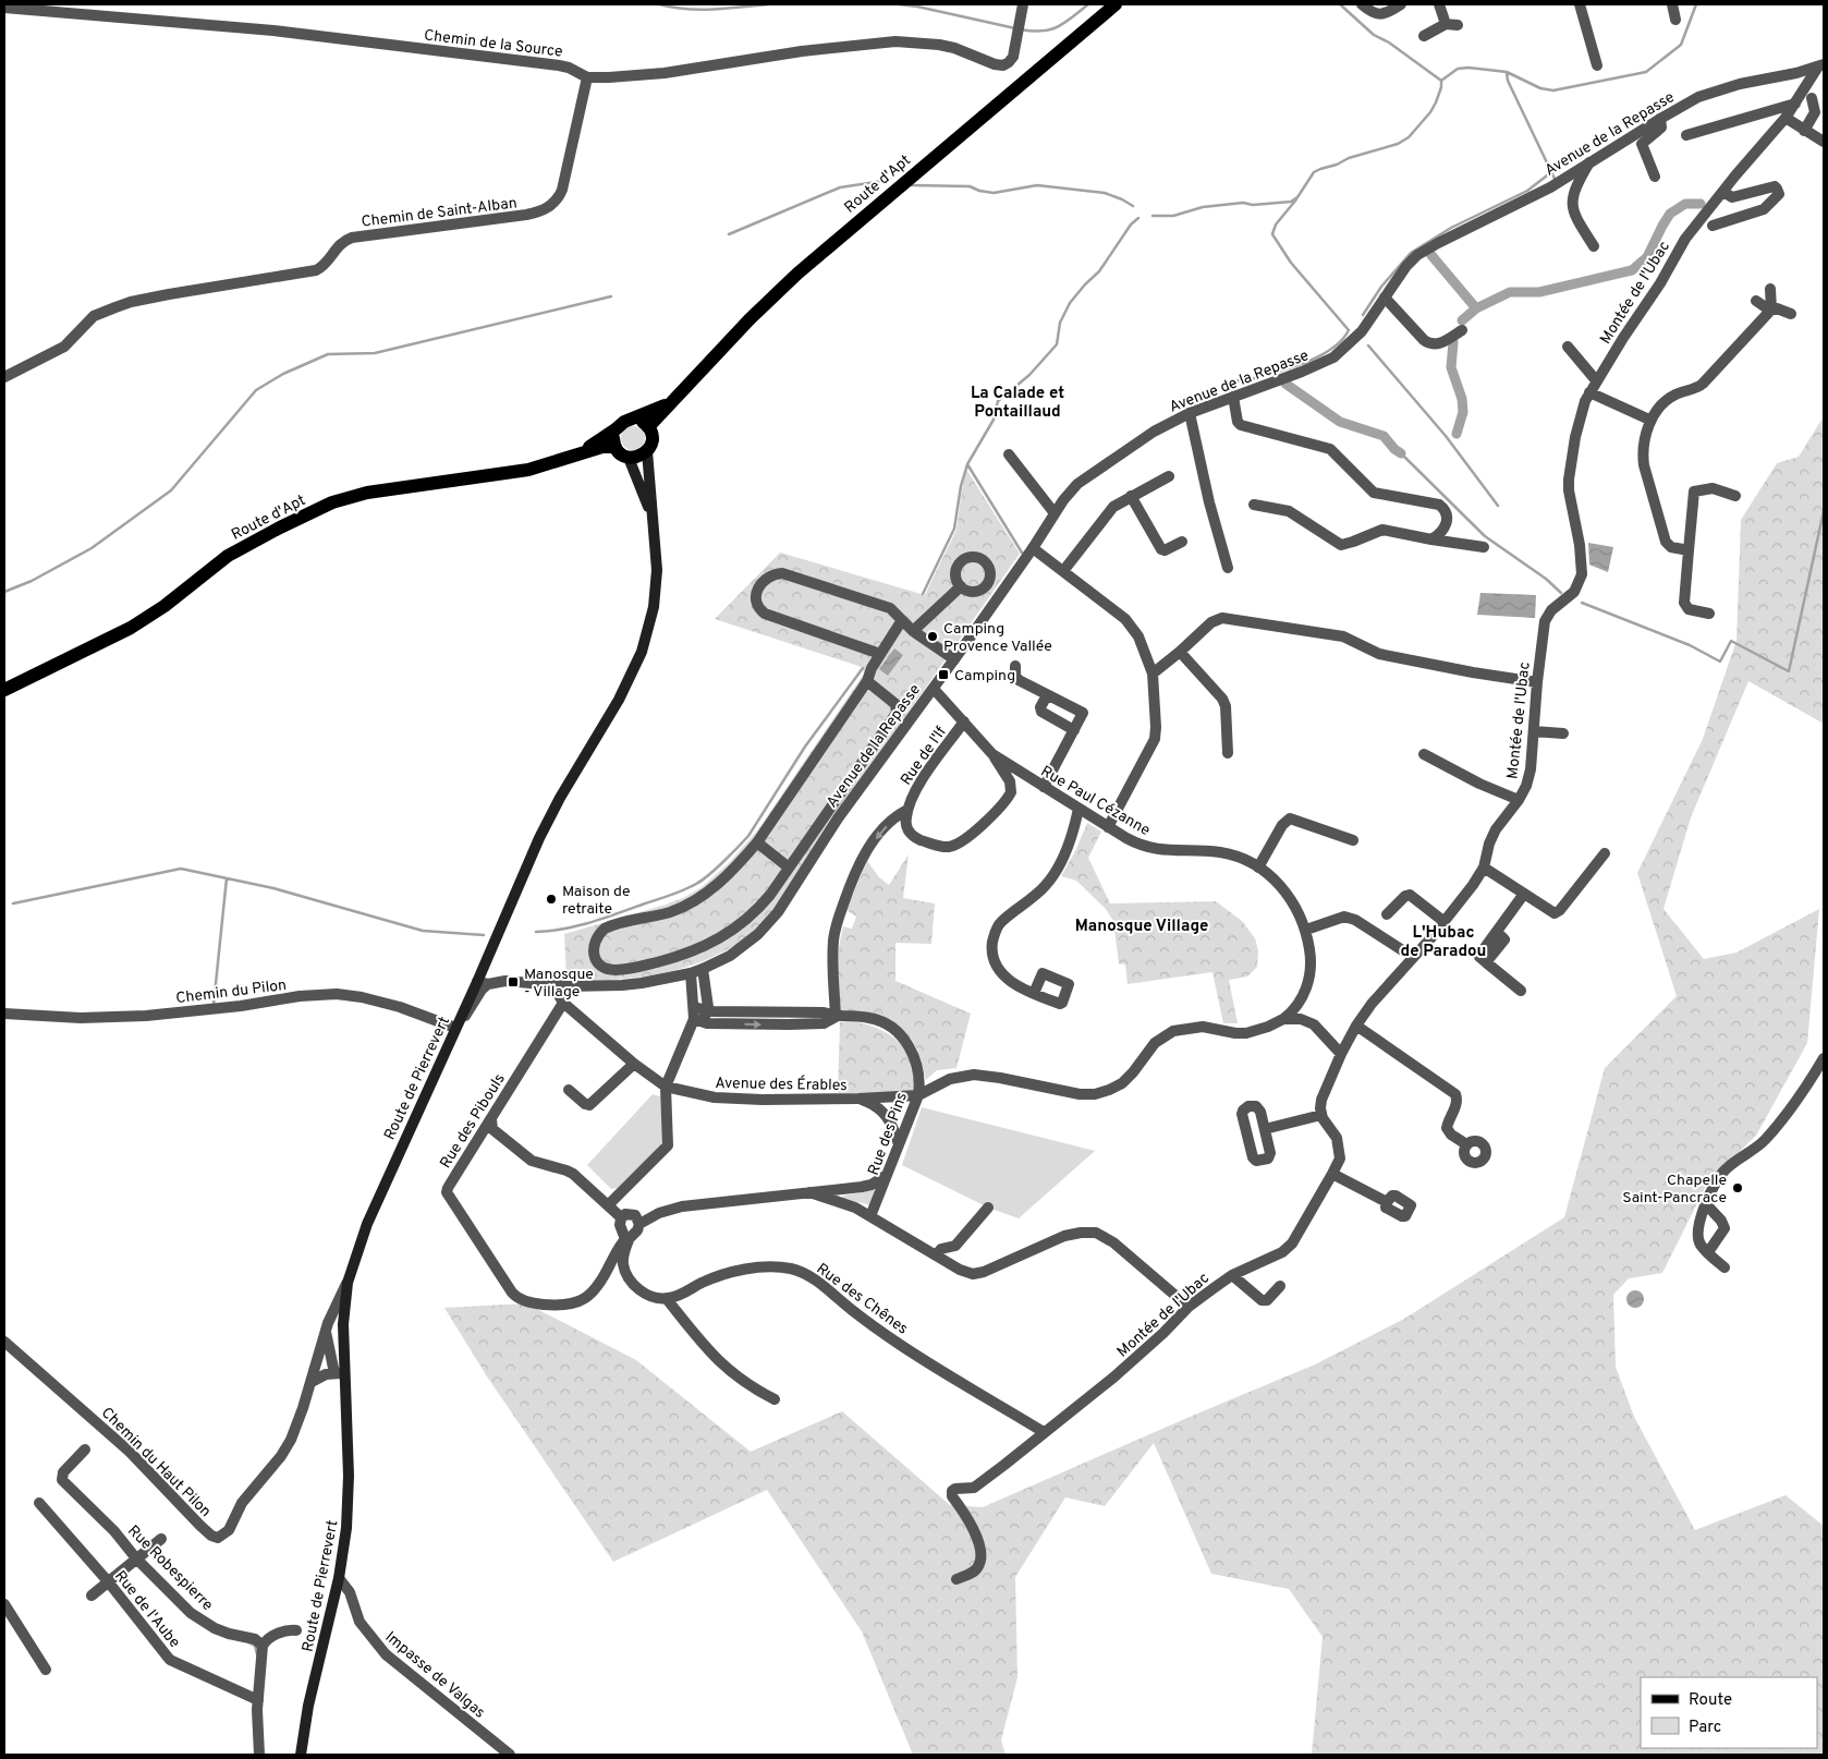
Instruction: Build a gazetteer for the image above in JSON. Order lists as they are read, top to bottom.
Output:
{
  "streets": {
    "main road": ["Route d'Apt", "Route de Pierrevert"],
    "street": [
      "Chemin de la Source",
      "Avenue de la Repasse",
      "Chemin de Saint-Alban",
      "Montée de l'Ubac",
      "Rue de l'If",
      "Rue Paul Cézanne",
      "Chemin du Pilon",
      "Avenue des Érables",
      "Rue des Pibouls",
      "Rue des Pins",
      "Rue des Chênes",
      "Chemin du Haut Pilon",
      "Rue Robespierre",
      "Rue de l'Aube",
      "Impasse de Valgas"
    ]
  },
  "crossings": [
    ["Chemin de la Source", "Chemin de Saint-Alban"],
    ["Avenue de la Repasse", "Montée de l'Ubac"],
    ["Avenue de la Repasse", "Rue Paul Cézanne"],
    ["Avenue de la Repasse", "Route de Pierrevert"],
    ["Avenue de la Repasse", "Avenue des Érables"],
    ["Route d'Apt", "Route de Pierrevert"],
    ["Montée de l'Ubac", "Rue des Chênes"],
    ["Rue de l'If", "Rue Paul Cézanne"],
    ["Chemin du Pilon", "Route de Pierrevert"],
    ["Route de Pierrevert", "Chemin du Haut Pilon"],
    ["Route de Pierrevert", "Impasse de Valgas"],
    ["Avenue des Érables", "Rue des Pibouls"],
    ["Avenue des Érables", "Rue des Pins"]
  ],
  "districts": ["La Calade et Pontaillaud", "Manosque Village", "L'Hubac de Paradou"],
  "places": {
    "other": ["Camping Provence Vallée", "Maison de retraite", "Chapelle Saint-Pancrace"],
    "transit": ["Camping", "Manosque - Village"]
  },
  "legend": ["Route", "Parc"]
}
